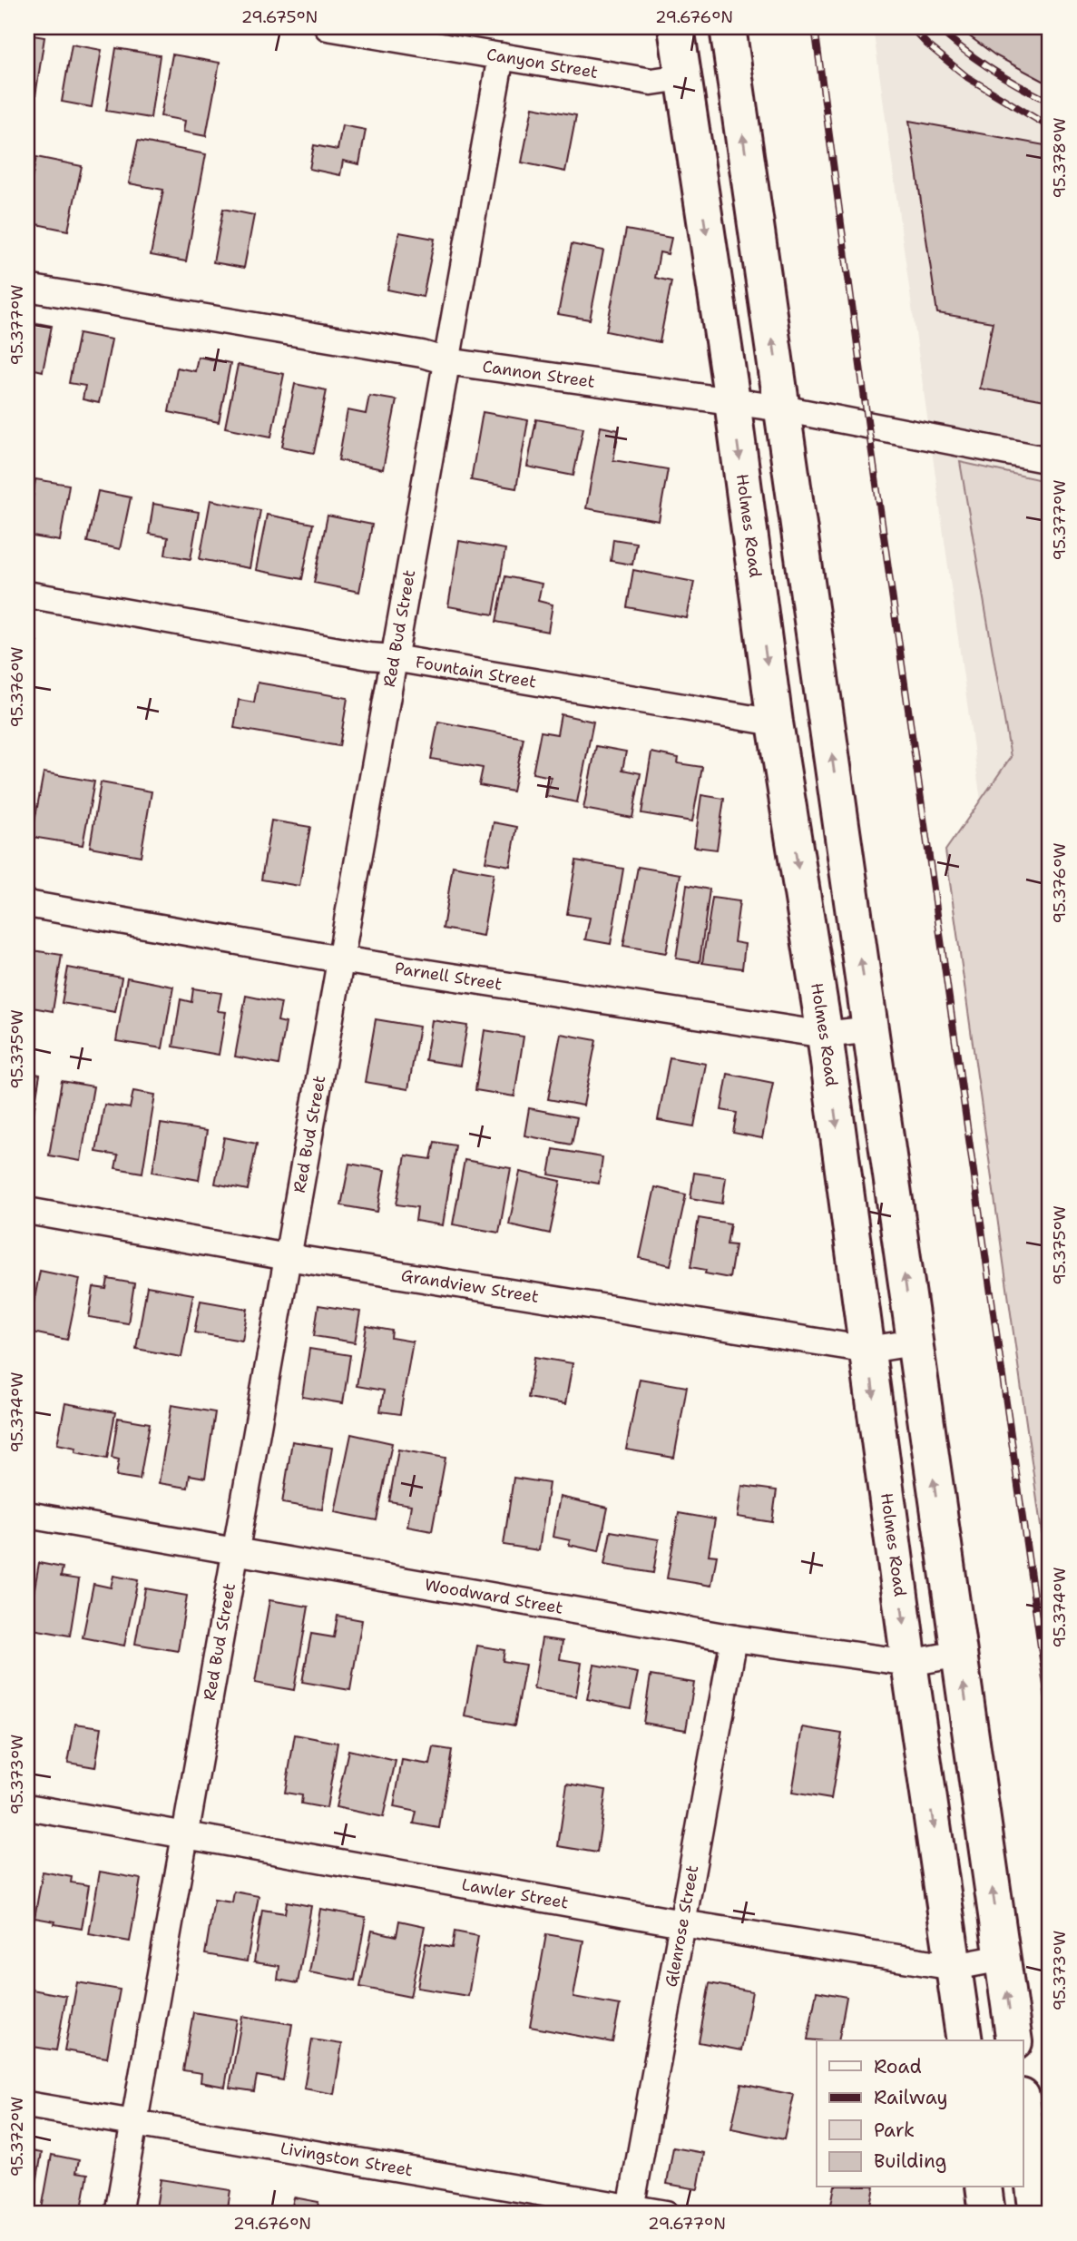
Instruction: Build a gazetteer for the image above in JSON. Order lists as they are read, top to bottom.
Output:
{
  "streets": {
    "main road": ["Holmes Road"],
    "street": [
      "Canyon Street",
      "Cannon Street",
      "Red Bud Street",
      "Fountain Street",
      "Parnell Street",
      "Grandview Street",
      "Woodward Street",
      "Lawler Street",
      "Glenrose Street",
      "Livingston Street"
    ]
  },
  "crossings": [
    ["Canyon Street", "Holmes Road"],
    ["Canyon Street", "Red Bud Street"],
    ["Cannon Street", "Holmes Road"],
    ["Cannon Street", "Red Bud Street"],
    ["Holmes Road", "Fountain Street"],
    ["Holmes Road", "Parnell Street"],
    ["Holmes Road", "Grandview Street"],
    ["Holmes Road", "Woodward Street"],
    ["Holmes Road", "Lawler Street"],
    ["Red Bud Street", "Fountain Street"],
    ["Red Bud Street", "Parnell Street"],
    ["Red Bud Street", "Grandview Street"],
    ["Red Bud Street", "Woodward Street"],
    ["Red Bud Street", "Lawler Street"],
    ["Red Bud Street", "Livingston Street"],
    ["Woodward Street", "Glenrose Street"],
    ["Lawler Street", "Glenrose Street"],
    ["Glenrose Street", "Livingston Street"]
  ],
  "legend": [
    "Road",
    "Railway",
    "Park",
    "Building"
  ],
  "coordinates": [
    "29.675°N",
    "29.676°N",
    "95.378°W",
    "95.377°W",
    "95.376°W",
    "95.375°W",
    "95.374°W",
    "95.373°W",
    "95.372°W",
    "29.677°N"
  ]
}
